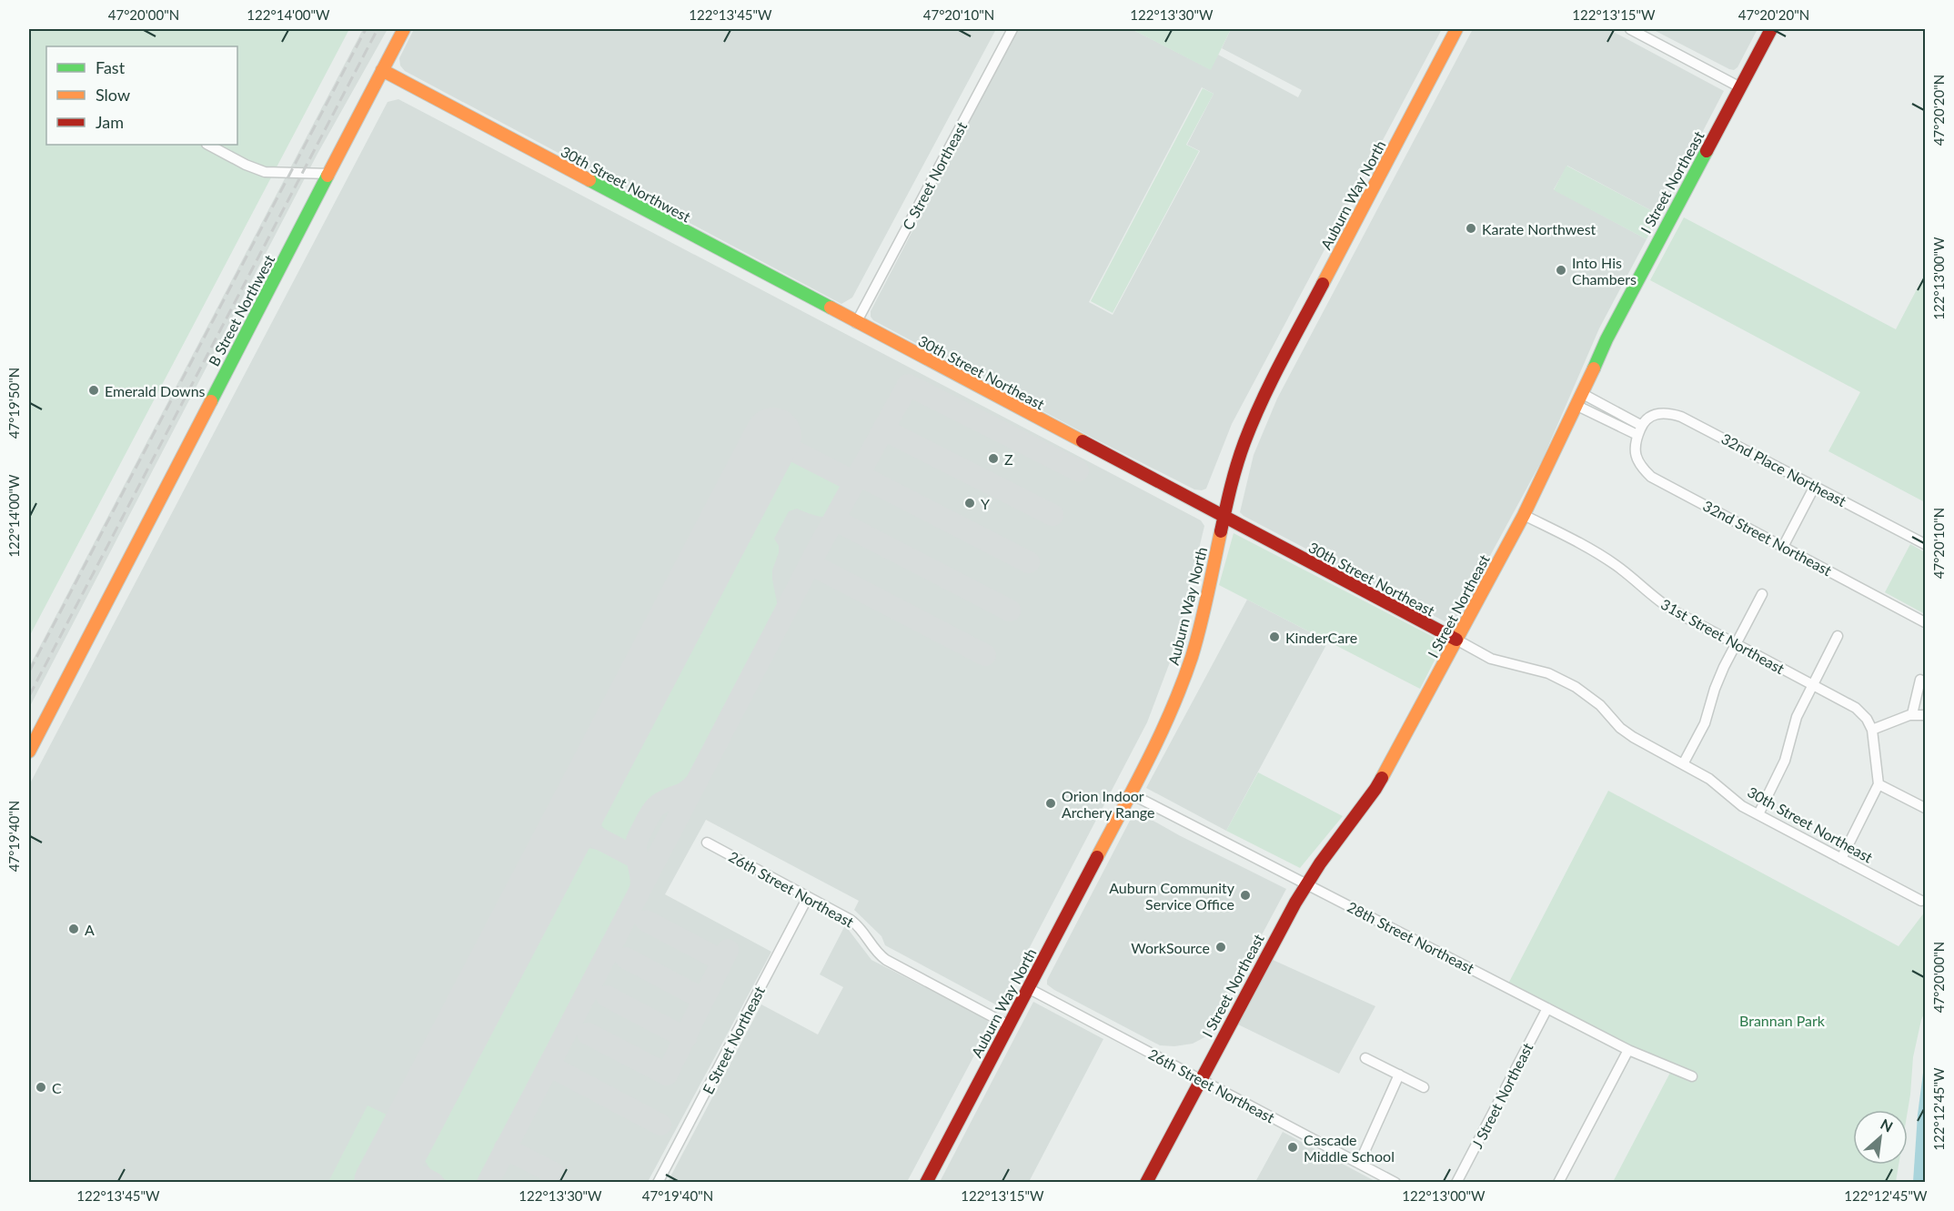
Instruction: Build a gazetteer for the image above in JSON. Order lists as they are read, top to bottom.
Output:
{
  "streets": {
    "street": [
      "C Street Northeast",
      "I Street Northeast",
      "30th Street Northwest",
      "Auburn Way North",
      "B Street Northwest",
      "30th Street Northeast",
      "32nd Place Northeast",
      "32nd Street Northeast",
      "31st Street Northeast",
      "26th Street Northeast",
      "28th Street Northeast",
      "E Street Northeast",
      "J Street Northeast"
    ]
  },
  "crossings": [
    ["C Street Northeast", "30th Street Northwest"],
    ["C Street Northeast", "30th Street Northeast"],
    ["I Street Northeast", "30th Street Northeast"],
    ["I Street Northeast", "31st Street Northeast"],
    ["I Street Northeast", "26th Street Northeast"],
    ["I Street Northeast", "28th Street Northeast"],
    ["30th Street Northwest", "B Street Northwest"],
    ["30th Street Northwest", "30th Street Northeast"],
    ["Auburn Way North", "30th Street Northeast"],
    ["Auburn Way North", "26th Street Northeast"],
    ["Auburn Way North", "28th Street Northeast"],
    ["32nd Place Northeast", "32nd Street Northeast"],
    ["26th Street Northeast", "E Street Northeast"],
    ["28th Street Northeast", "J Street Northeast"]
  ],
  "parks": ["Brannan Park"],
  "places": [
    "Karate Northwest",
    "Into His Chambers",
    "Emerald Downs",
    "Z",
    "Y",
    "KinderCare",
    "Orion Indoor Archery Range",
    "Auburn Community Service Office",
    "A",
    "WorkSource",
    "C",
    "Cascade Middle School"
  ],
  "legend": ["Fast", "Slow", "Jam"],
  "north": "top right",
  "coordinates": [
    "47°20'00\"N",
    "122°14'00\"W",
    "122°13'45\"W",
    "47°20'10\"N",
    "122°13'30\"W",
    "122°13'15\"W",
    "47°20'20\"N",
    "122°13'00\"W",
    "47°19'50\"N",
    "47°19'40\"N",
    "122°12'45\"W"
  ]
}
